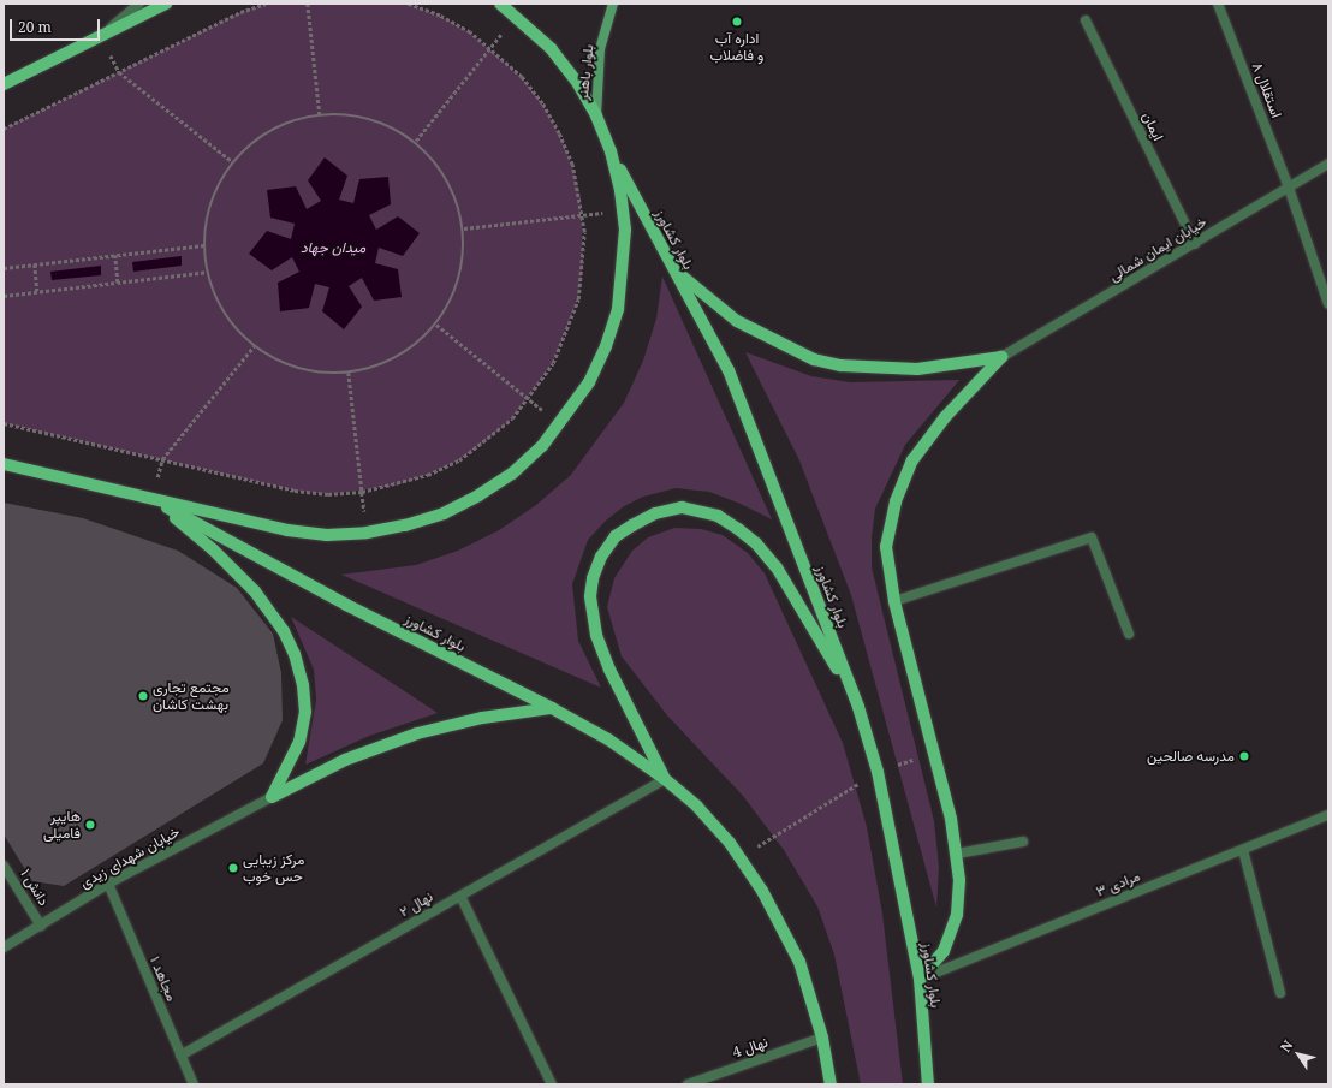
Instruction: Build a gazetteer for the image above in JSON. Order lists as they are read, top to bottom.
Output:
{
  "streets": {
    "main road": ["بلوار باهنر", "بلوار کشاورز"],
    "street": [
      "استقلال ۸",
      "ایمان",
      "خیابان ایمان شمالی",
      "خیابان شهدای زیدی",
      "مرادی ۳",
      "دانش ۱",
      "نهال ۲",
      "مجاهد ۱",
      "نهال 4"
    ]
  },
  "crossings": [
    ["استقلال ۸", "خیابان ایمان شمالی"],
    ["ایمان", "خیابان ایمان شمالی"],
    ["بلوار کشاورز", "مرادی ۳"],
    ["بلوار کشاورز", "نهال ۲"],
    ["بلوار کشاورز", "نهال 4"],
    ["خیابان شهدای زیدی", "دانش ۱"],
    ["خیابان شهدای زیدی", "مجاهد ۱"],
    ["نهال ۲", "مجاهد ۱"]
  ],
  "parks": ["میدان جهاد"],
  "places": [
    "اداره آب و فاضلاب",
    "مجتمع تجاری بهشت کاشان",
    "مدرسه صالحین",
    "هایپر فامیلی",
    "مرکز زیبایی حس خوب"
  ],
  "scale_bar": "20 m",
  "north": "top left"
}
